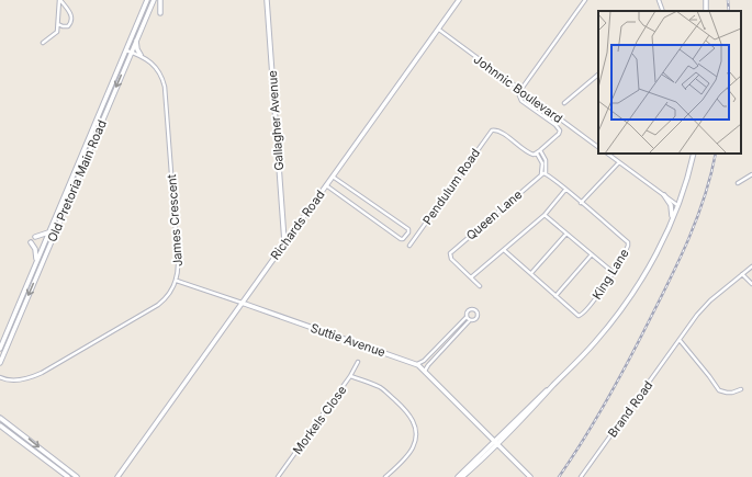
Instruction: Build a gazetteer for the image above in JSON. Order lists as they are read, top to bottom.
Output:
{
  "streets": {
    "main road": [
      "Gallagher Avenue",
      "Old Pretoria Main Road",
      "Richards Road",
      "Suttie Avenue"
    ],
    "street": [
      "Johnnic Boulevard",
      "Pendulum Road",
      "Queen Lane",
      "James Crescent",
      "King Lane",
      "Brand Road",
      "Morkels Close"
    ]
  },
  "crossings": [
    ["Johnnic Boulevard", "Richards Road"],
    ["Gallagher Avenue", "Richards Road"],
    ["Old Pretoria Main Road", "James Crescent"],
    ["James Crescent", "Suttie Avenue"],
    ["Richards Road", "Suttie Avenue"]
  ]
}
